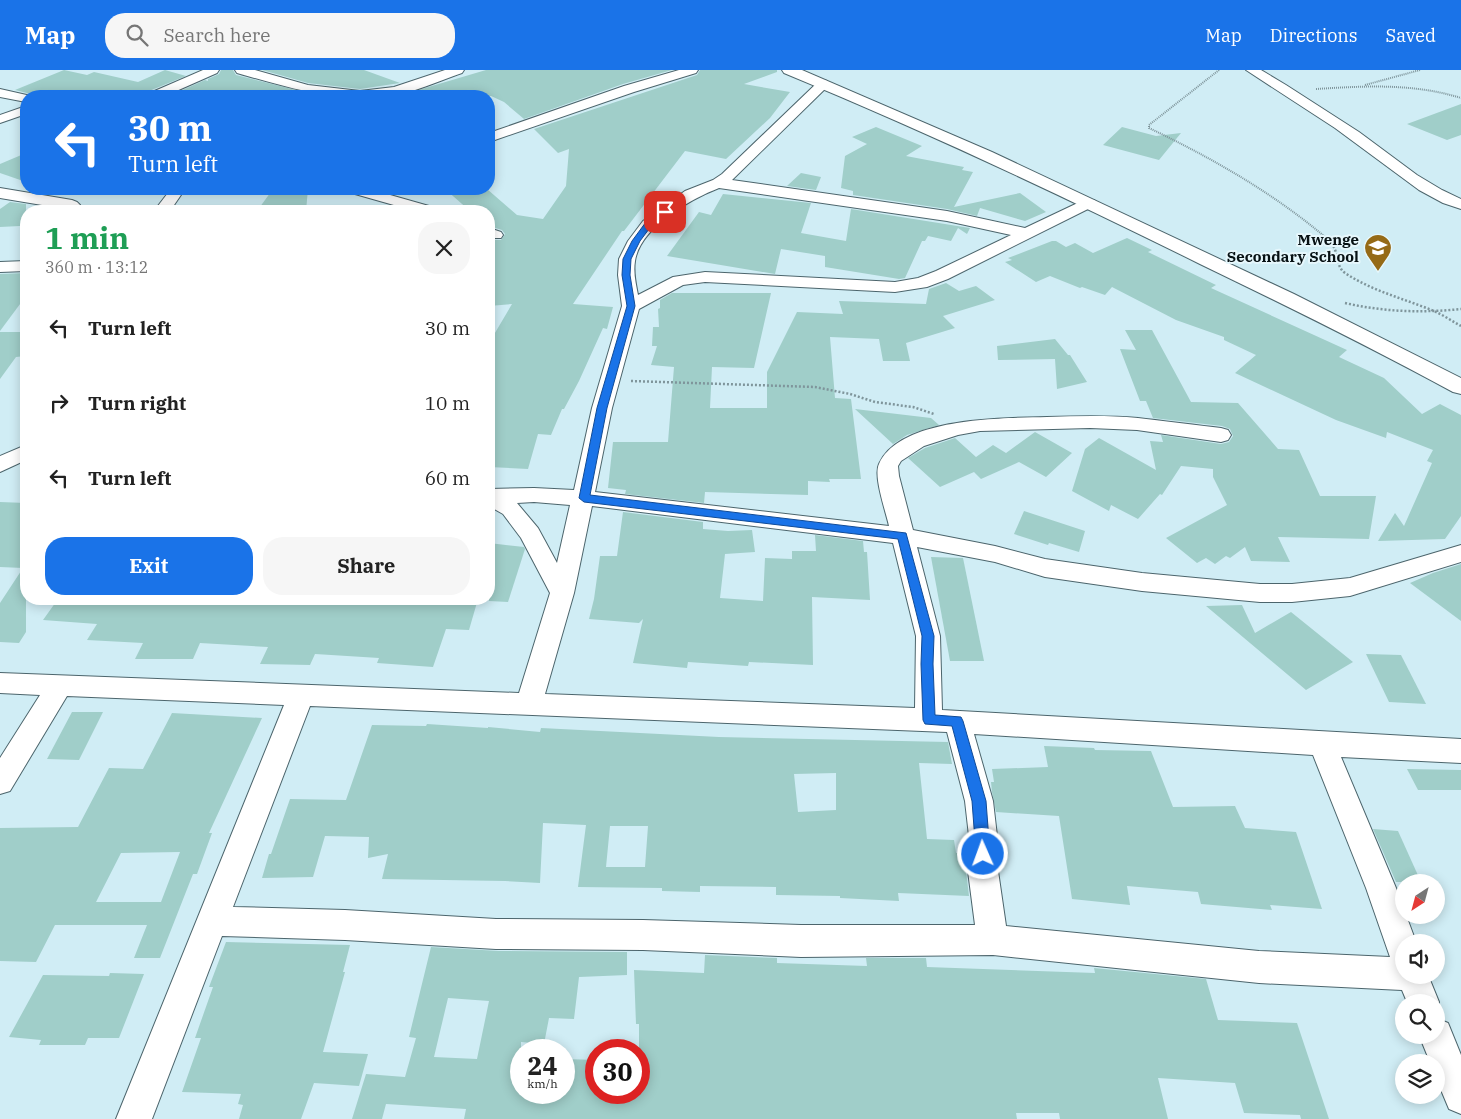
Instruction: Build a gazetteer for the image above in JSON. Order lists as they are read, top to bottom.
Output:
{
  "places": {
    "school or university": ["Mwenge Secondary School"]
  },
  "north": "bottom left",
  "page": {
    "header": "Map",
    "search": "Search here",
    "nav": ["Map", "Directions", "Saved"],
    "turn": ["30 m", "Turn left"],
    "heading": ["1 min", "360 m · 13:12"],
    "list": [
      {
        "name": "Turn left",
        "value": "30 m"
      },
      {
        "name": "Turn right",
        "value": "10 m"
      },
      {
        "name": "Turn left",
        "value": "60 m"
      }
    ],
    "buttons": ["Exit", "Share"],
    "speed": "24 km/h",
    "limit": "30"
  }
}
